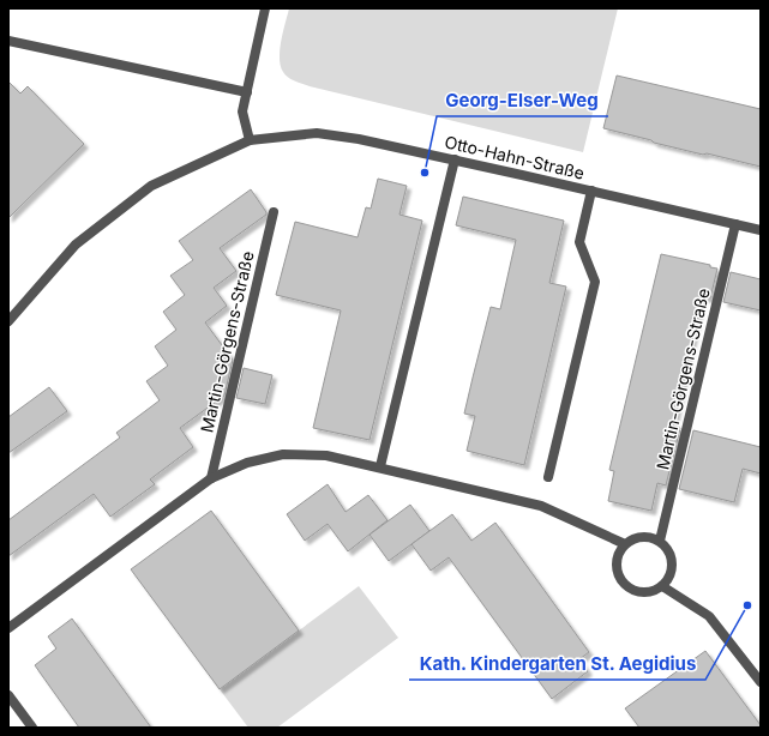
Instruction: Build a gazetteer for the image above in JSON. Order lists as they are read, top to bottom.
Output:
{
  "streets": {
    "street": ["Otto-Hahn-Straße", "Martin-Görgens-Straße"]
  },
  "crossings": [
    ["Otto-Hahn-Straße", "Martin-Görgens-Straße"]
  ],
  "places": ["Georg-Elser-Weg", "Kath. Kindergarten St. Aegidius"]
}
